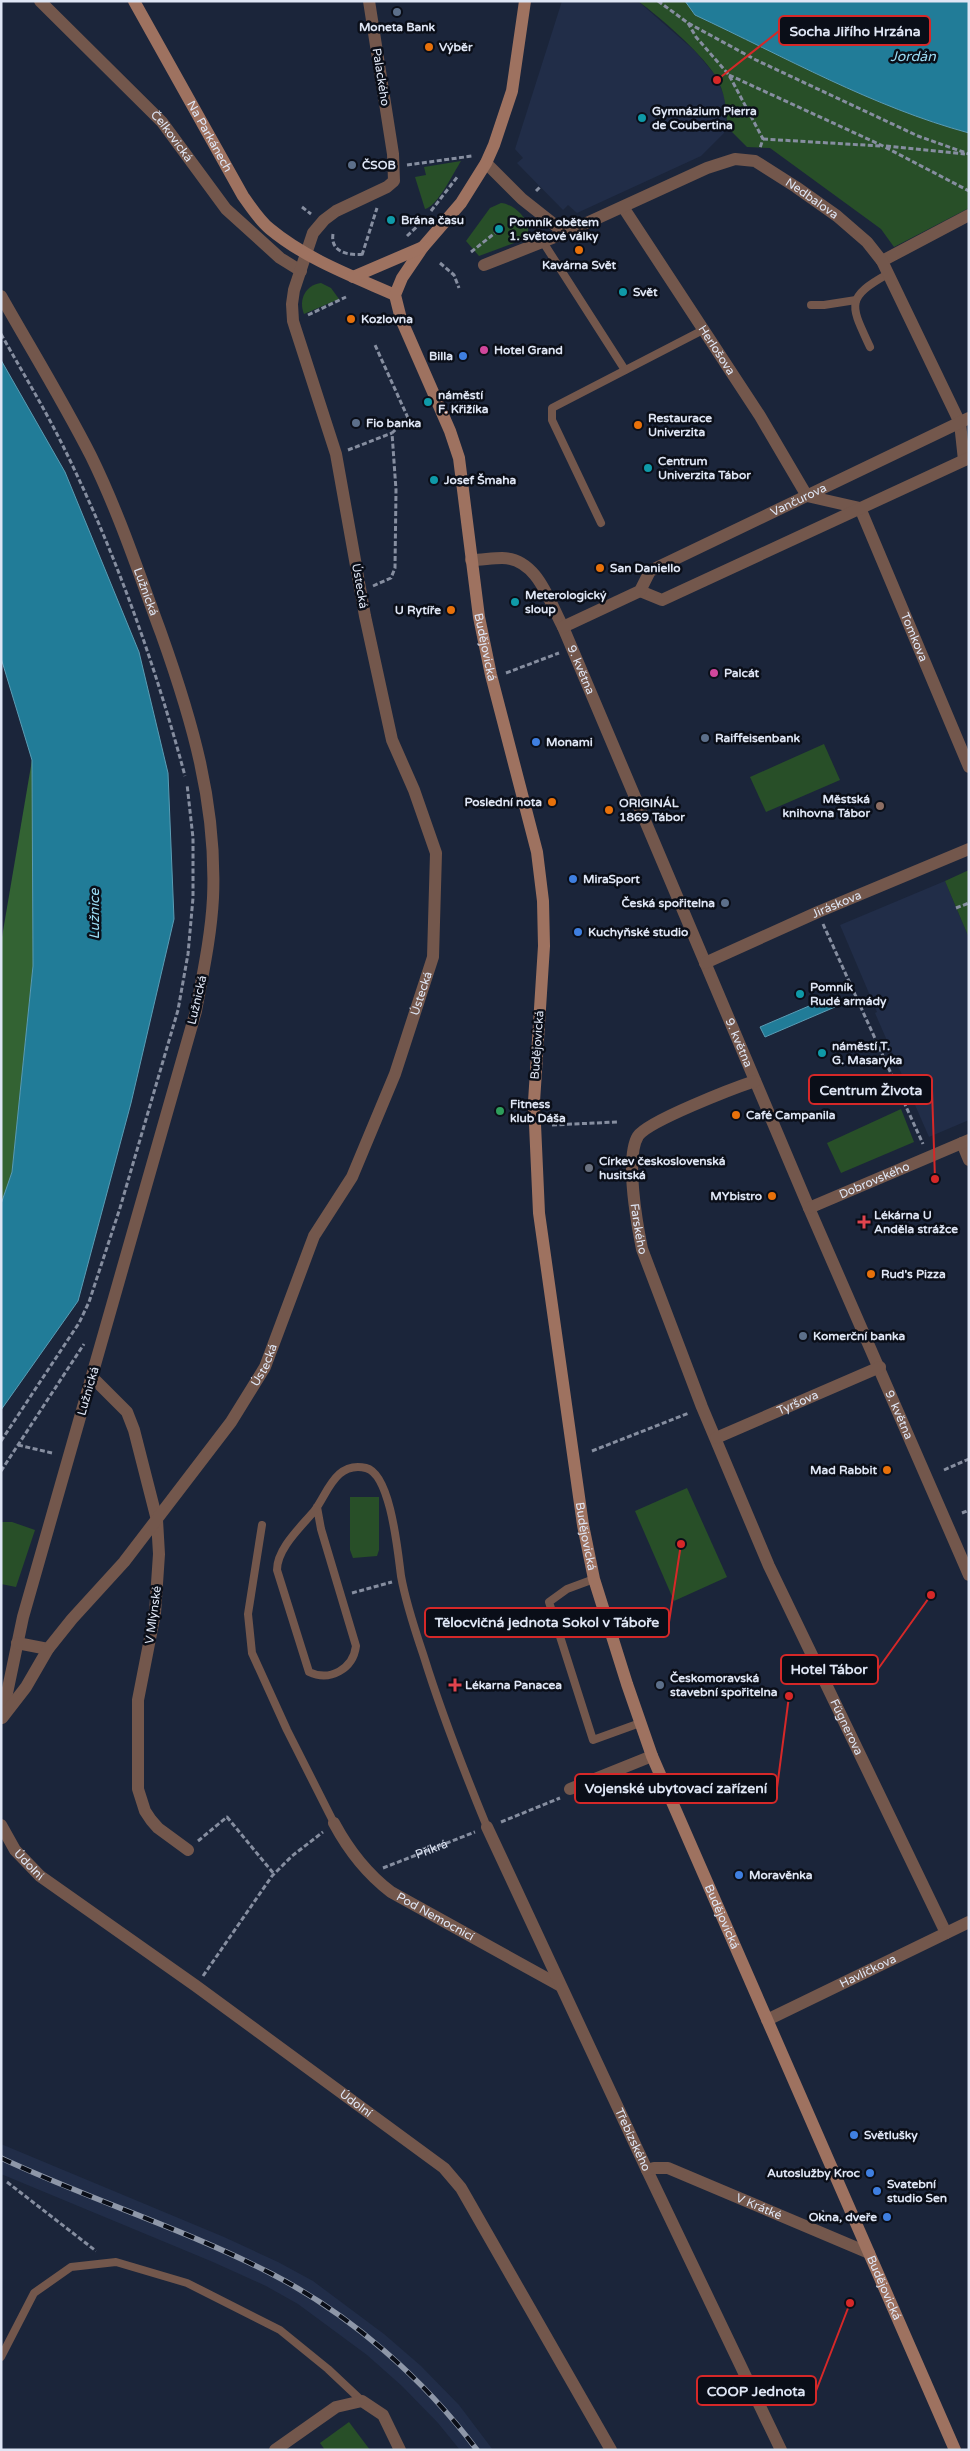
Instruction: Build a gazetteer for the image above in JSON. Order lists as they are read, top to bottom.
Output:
{
  "streets": {
    "main road": ["Na Parkánech", "Budějovická"],
    "street": [
      "Palackého",
      "Čelkovická",
      "Nedbalova",
      "Herlošova",
      "Vančurova",
      "Ústecká",
      "Lužnická",
      "Tomkova",
      "9. května",
      "Jiráskova",
      "Dobrovského",
      "Farského",
      "Tyršova",
      "V Mlýnské",
      "Fügnerova",
      "Údolní",
      "Pod Nemocnicí",
      "Havlíčkova",
      "Třebízského",
      "V Krátké"
    ],
    "path": ["Příkrá"]
  },
  "crossings": [
    ["Čelkovická", "Ústecká"],
    ["Na Parkánech", "Ústecká"],
    ["Nedbalova", "Vančurova"],
    ["Herlošova", "Vančurova"],
    ["Ústecká", "Lužnická"],
    ["Ústecká", "V Mlýnské"],
    ["Lužnická", "V Mlýnské"],
    ["Budějovická", "9. května"],
    ["Budějovická", "Havlíčkova"],
    ["Budějovická", "V Krátké"],
    ["9. května", "Jiráskova"],
    ["9. května", "Dobrovského"],
    ["9. května", "Farského"],
    ["9. května", "Tyršova"],
    ["Farského", "Tyršova"],
    ["Farského", "Fügnerova"],
    ["Tyršova", "Fügnerova"],
    ["Fügnerova", "Havlíčkova"],
    ["Pod Nemocnicí", "Třebízského"],
    ["Třebízského", "V Krátké"]
  ],
  "water": ["Jordán", "Lužnice"],
  "places": {
    "other": [
      "Moneta Bank",
      "Výběr",
      "Socha Jiřího Hrzána",
      "Gymnázium Pierra de Coubertina",
      "ČSOB",
      "Brána času",
      "Pomník obětem 1. světové války",
      "Kavárna Svět",
      "Svět",
      "Kozlovna",
      "Hotel Grand",
      "Billa",
      "náměstí F. Křižíka",
      "Fio banka",
      "Restaurace Univerzita",
      "Centrum Univerzita Tábor",
      "Josef Šmaha",
      "San Daniello",
      "Meterologický sloup",
      "U Rytíře",
      "Palcát",
      "Raiffeisenbank",
      "Monami",
      "Poslední nota",
      "Městská knihovna Tábor",
      "ORIGINÁL 1869 Tábor",
      "MiraSport",
      "Česká spořitelna",
      "Kuchyňské studio",
      "Pomník Rudé armády",
      "náměstí T. G. Masaryka",
      "Fitness klub Dáša",
      "Café Campanila",
      "Církev československá husitská",
      "Centrum Života",
      "MYbistro",
      "Rud's Pizza",
      "Komerční banka",
      "Mad Rabbit",
      "Tělocvičná jednota Sokol v Táboře",
      "Hotel Tábor",
      "Českomoravská stavební spořitelna",
      "Vojenské ubytovací zařízení",
      "Moravěnka",
      "Světlušky",
      "Autoslužby Kroc",
      "Svatební studio Sen",
      "Okna, dveře",
      "COOP Jednota"
    ],
    "health": ["Lékárna U Anděla strážce", "Lékarna Panacea"]
  }
}
